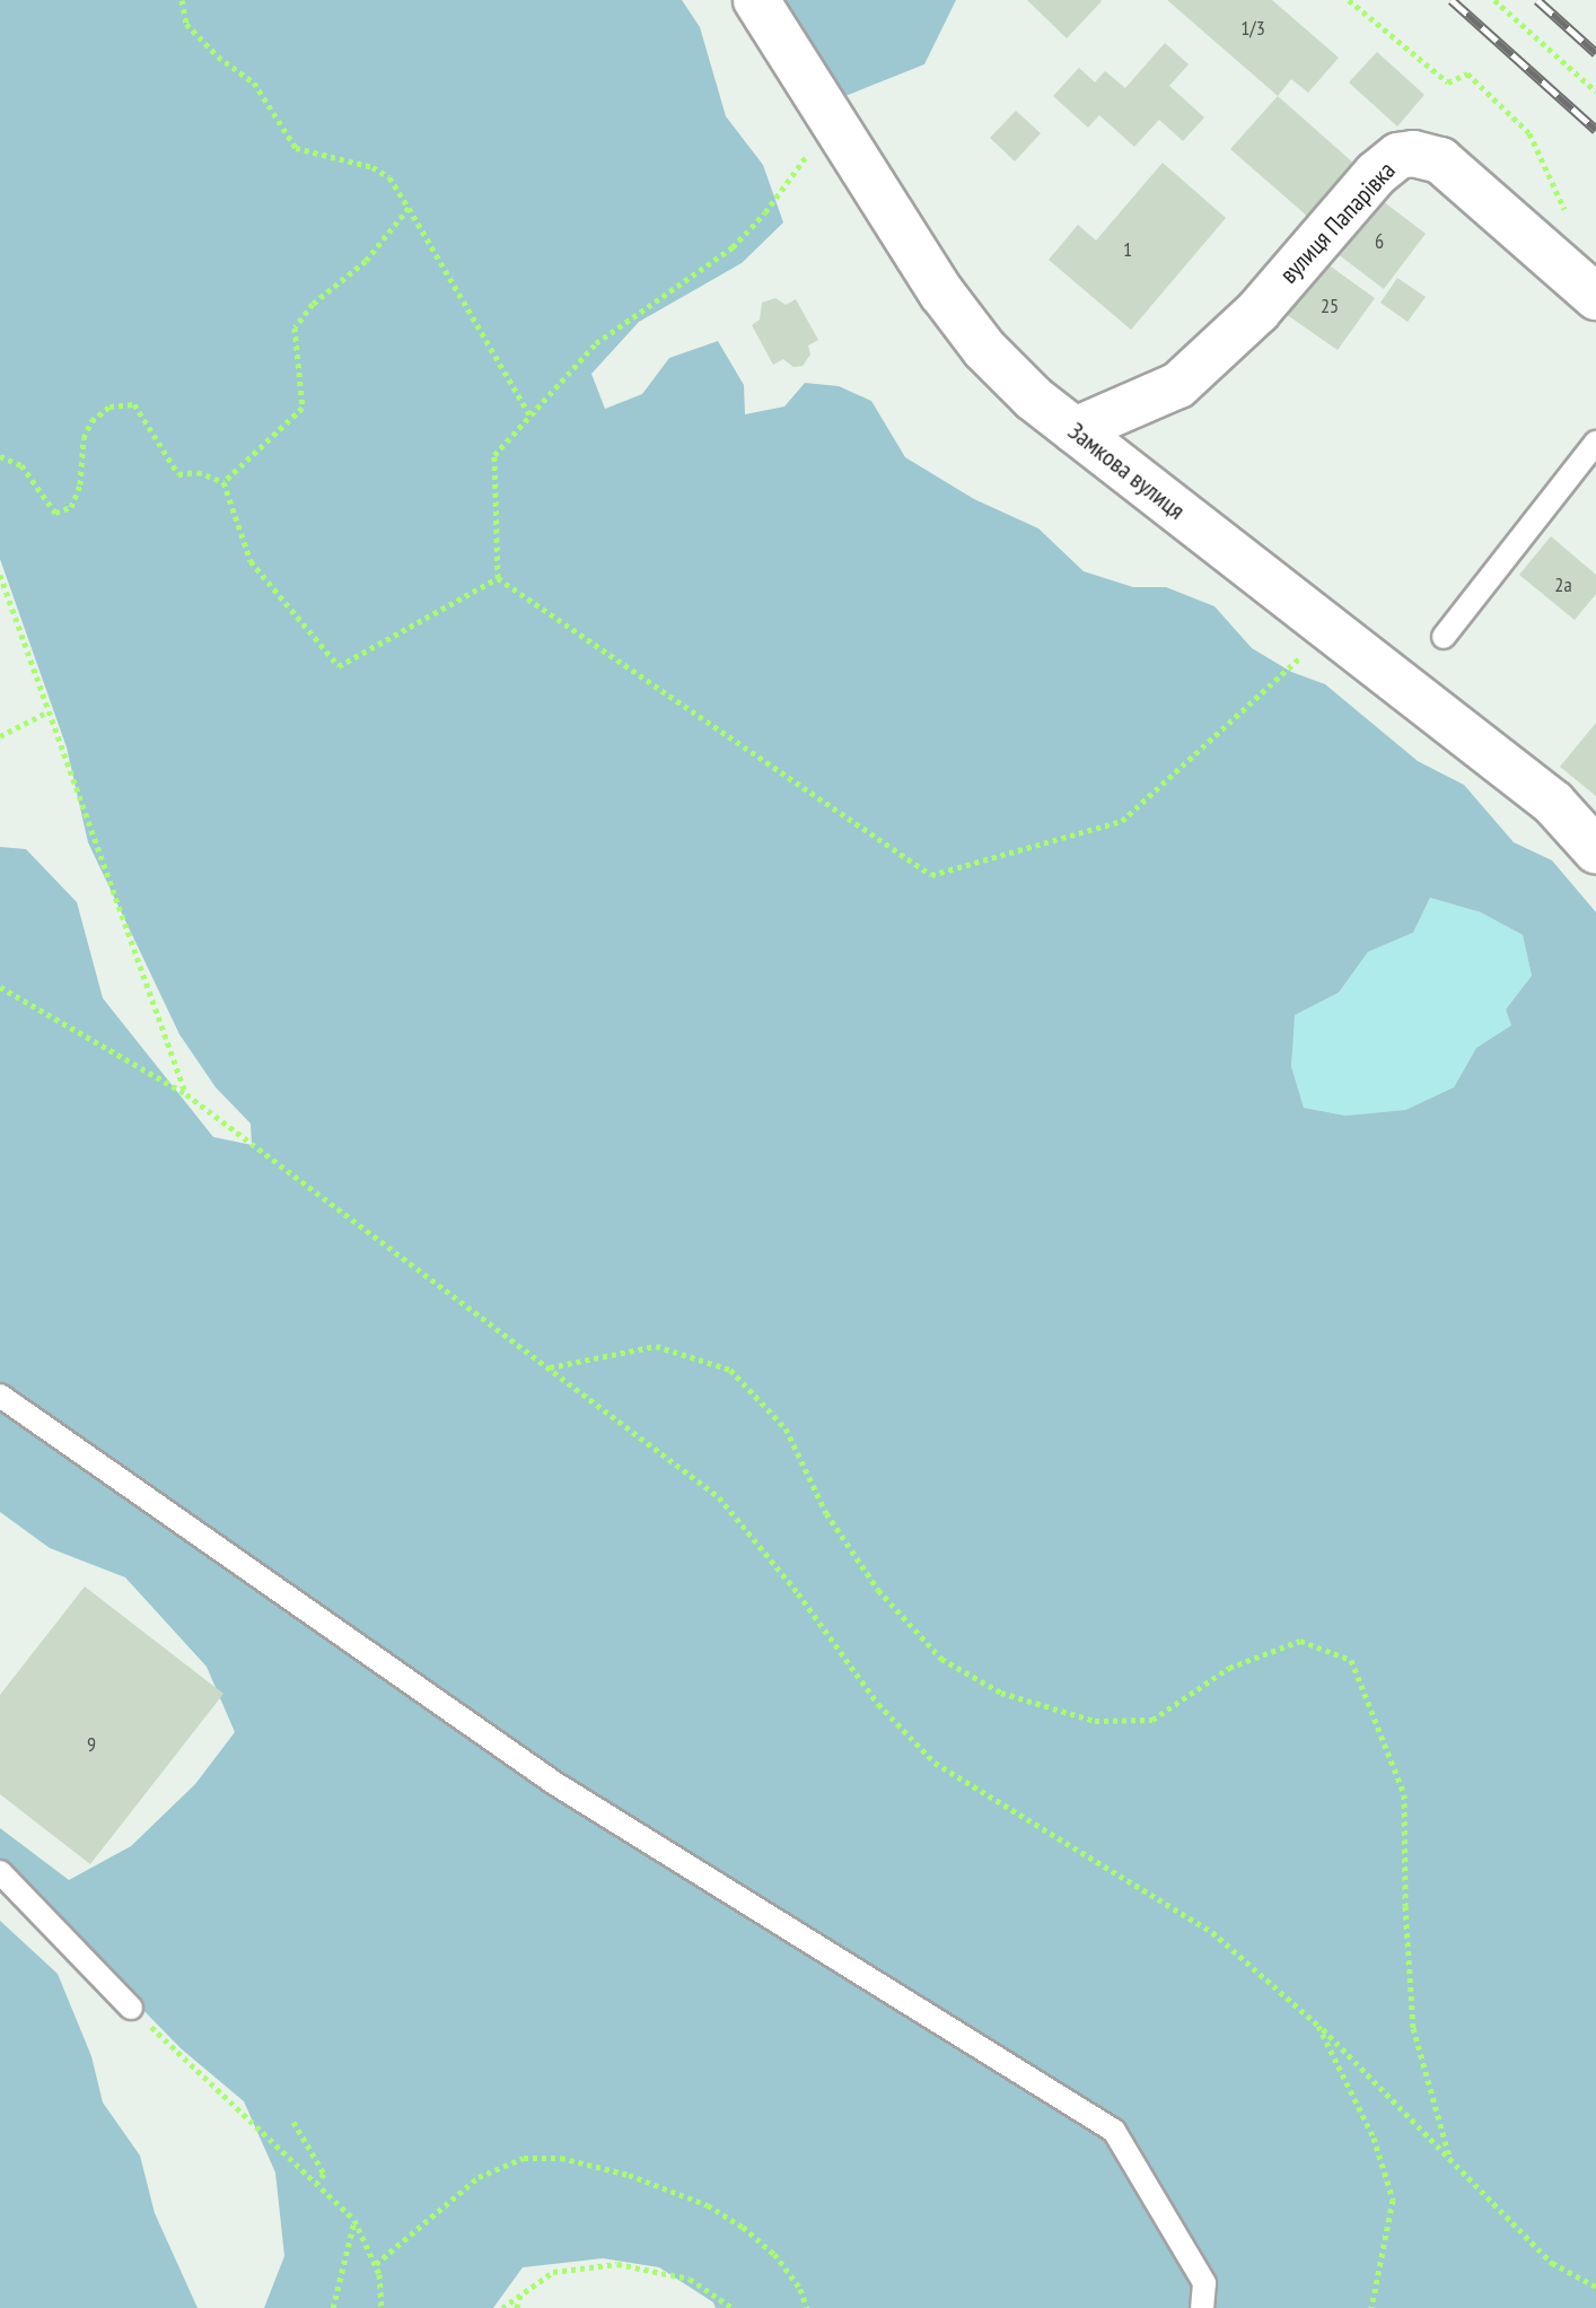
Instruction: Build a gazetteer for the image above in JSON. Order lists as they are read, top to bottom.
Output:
{
  "streets": {
    "street": ["вулиця Папарівка", "Замкова вулиця"]
  },
  "crossings": [
    ["вулиця Папарівка", "Замкова вулиця"]
  ],
  "house_numbers": [
    "1/3",
    "6",
    "1",
    "25",
    "2а",
    "9"
  ]
}
